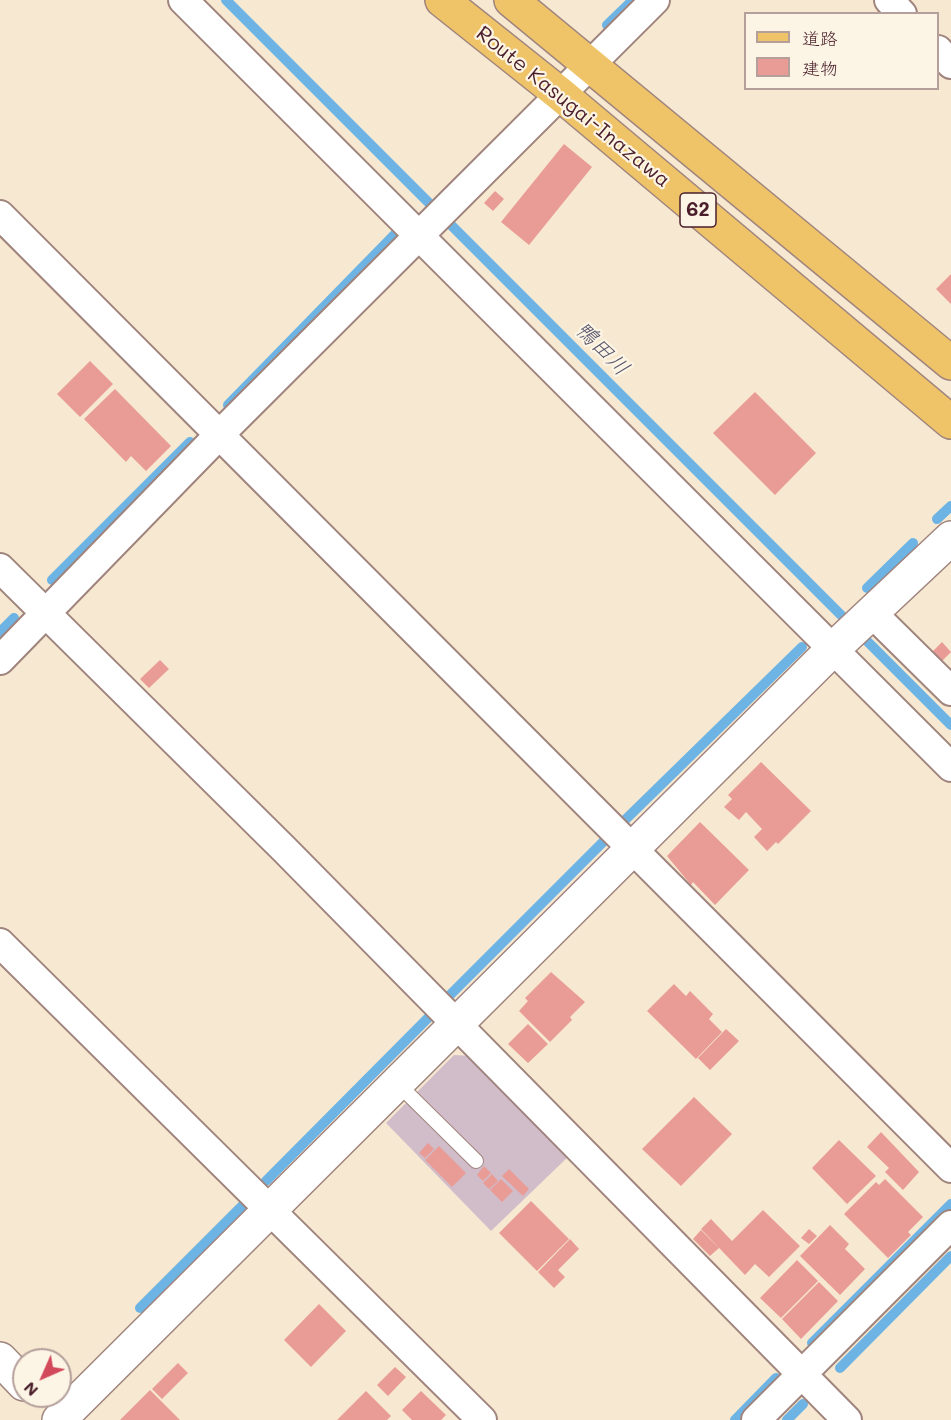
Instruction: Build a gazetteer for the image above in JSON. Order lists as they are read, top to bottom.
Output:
{
  "streets": {
    "main road": ["Route Kasugai-Inazawa", "62"]
  },
  "water": ["鴨田川"],
  "legend": ["道路", "建物"],
  "north": "bottom left"
}
